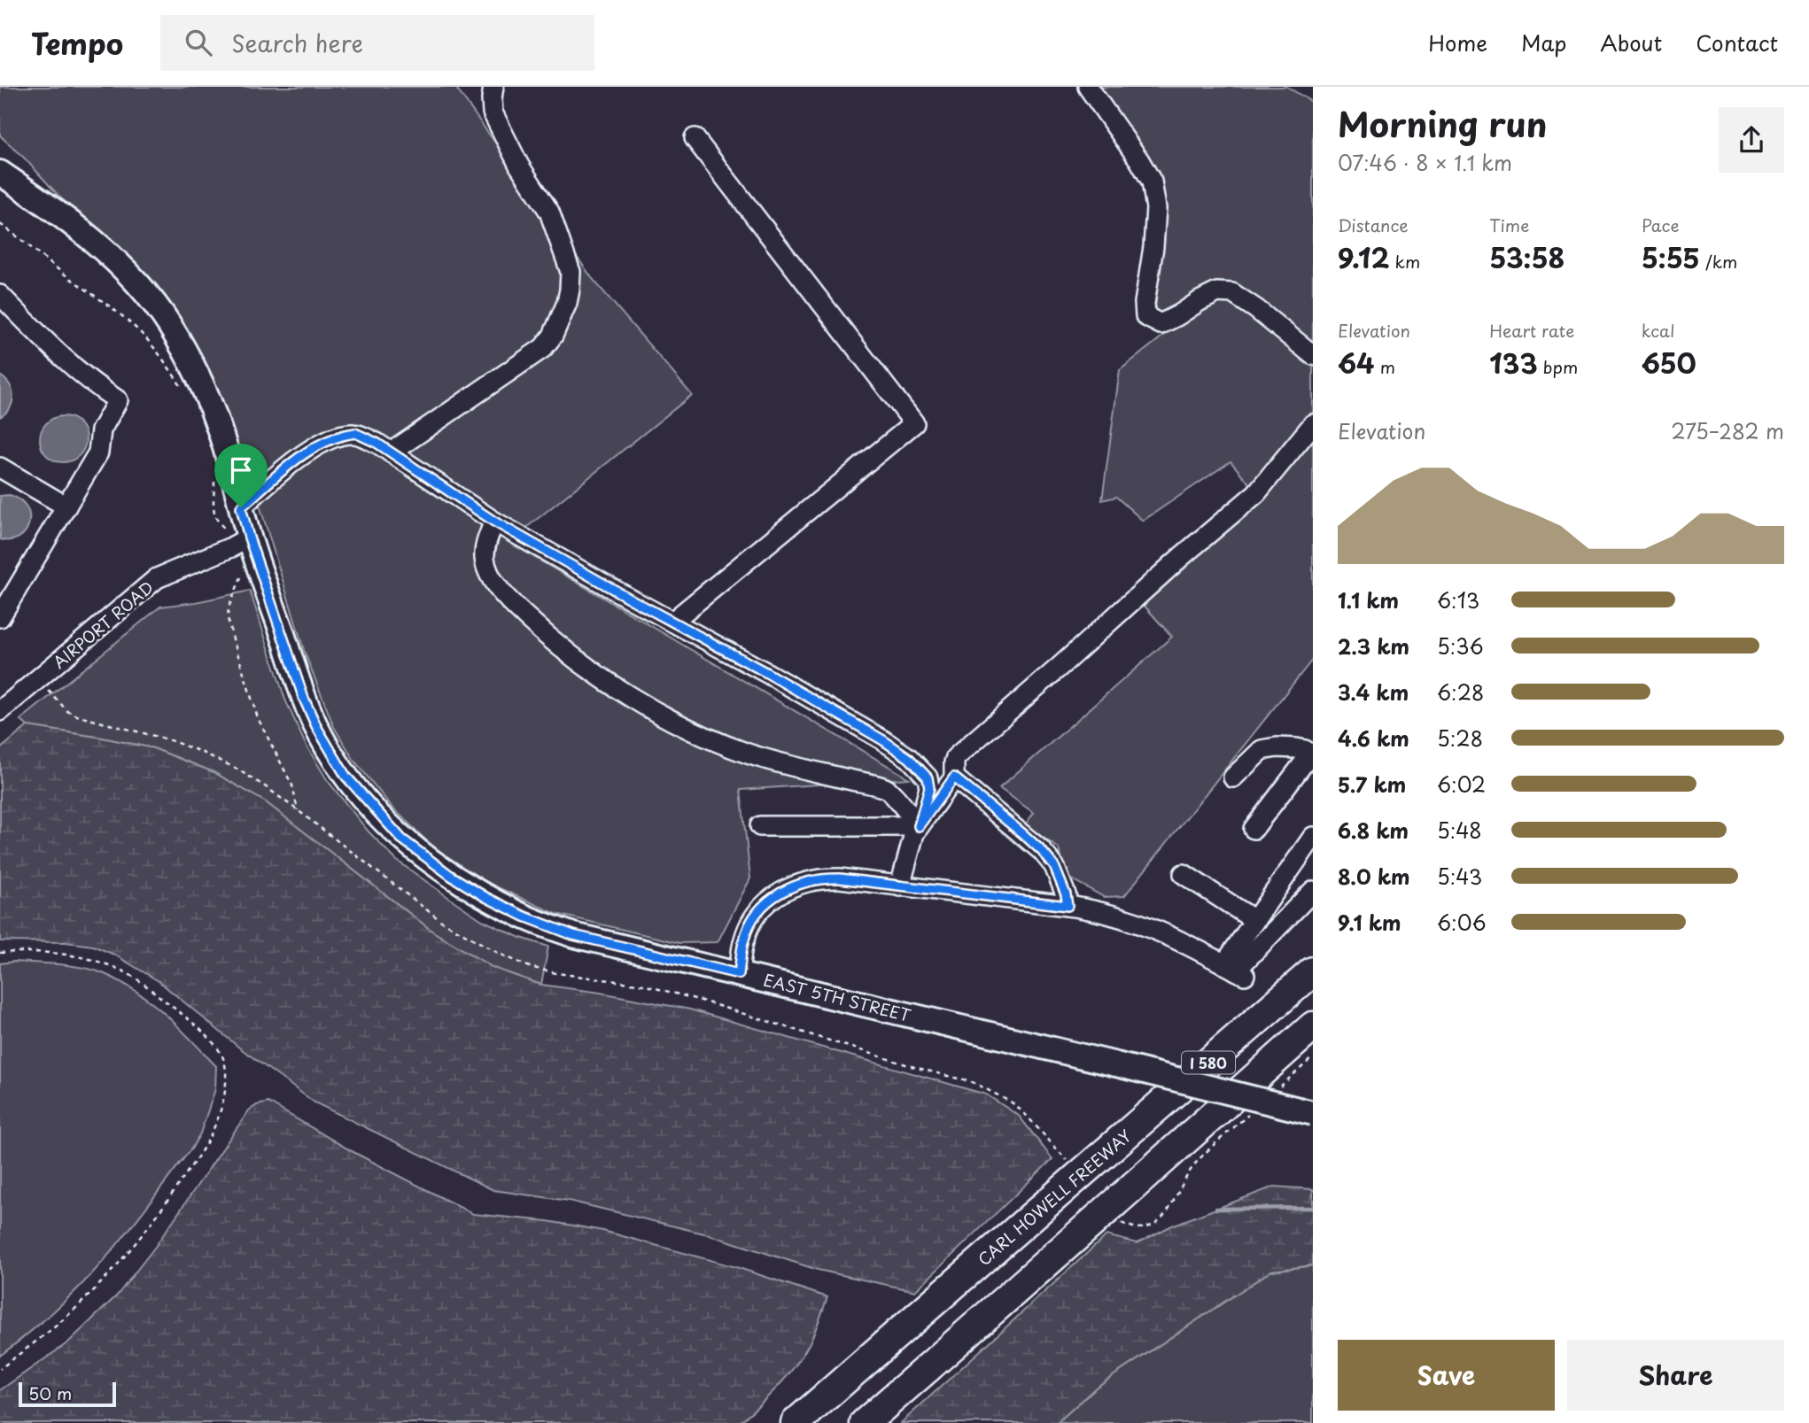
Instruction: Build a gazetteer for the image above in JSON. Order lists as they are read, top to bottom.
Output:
{
  "streets": {
    "highway": ["I 580", "CARL HOWELL FREEWAY"],
    "main road": ["EAST 5TH STREET"],
    "street": ["AIRPORT ROAD"]
  },
  "crossings": [
    ["AIRPORT ROAD", "EAST 5TH STREET"]
  ],
  "scale_bar": "50 m",
  "page": {
    "header": "Tempo",
    "search": "Search here",
    "nav": [
      "Home",
      "Map",
      "About",
      "Contact"
    ],
    "heading": ["Morning run", "07:46 · 8 × 1.1 km"],
    "stats": [
      ["Distance", "9.12 km"],
      ["Time", "53:58"],
      ["Pace", "5:55 /km"],
      ["Elevation", "64 m"],
      ["Heart rate", "133 bpm"],
      ["kcal", "650"]
    ],
    "chart": ["Elevation", "275–282 m"],
    "list": [
      {
        "name": "1.1 km",
        "note": "6:13"
      },
      {
        "name": "2.3 km",
        "note": "5:36"
      },
      {
        "name": "3.4 km",
        "note": "6:28"
      },
      {
        "name": "4.6 km",
        "note": "5:28"
      },
      {
        "name": "5.7 km",
        "note": "6:02"
      },
      {
        "name": "6.8 km",
        "note": "5:48"
      },
      {
        "name": "8.0 km",
        "note": "5:43"
      },
      {
        "name": "9.1 km",
        "note": "6:06"
      }
    ],
    "buttons": ["Save", "Share"],
    "scale": "50 m"
  }
}
